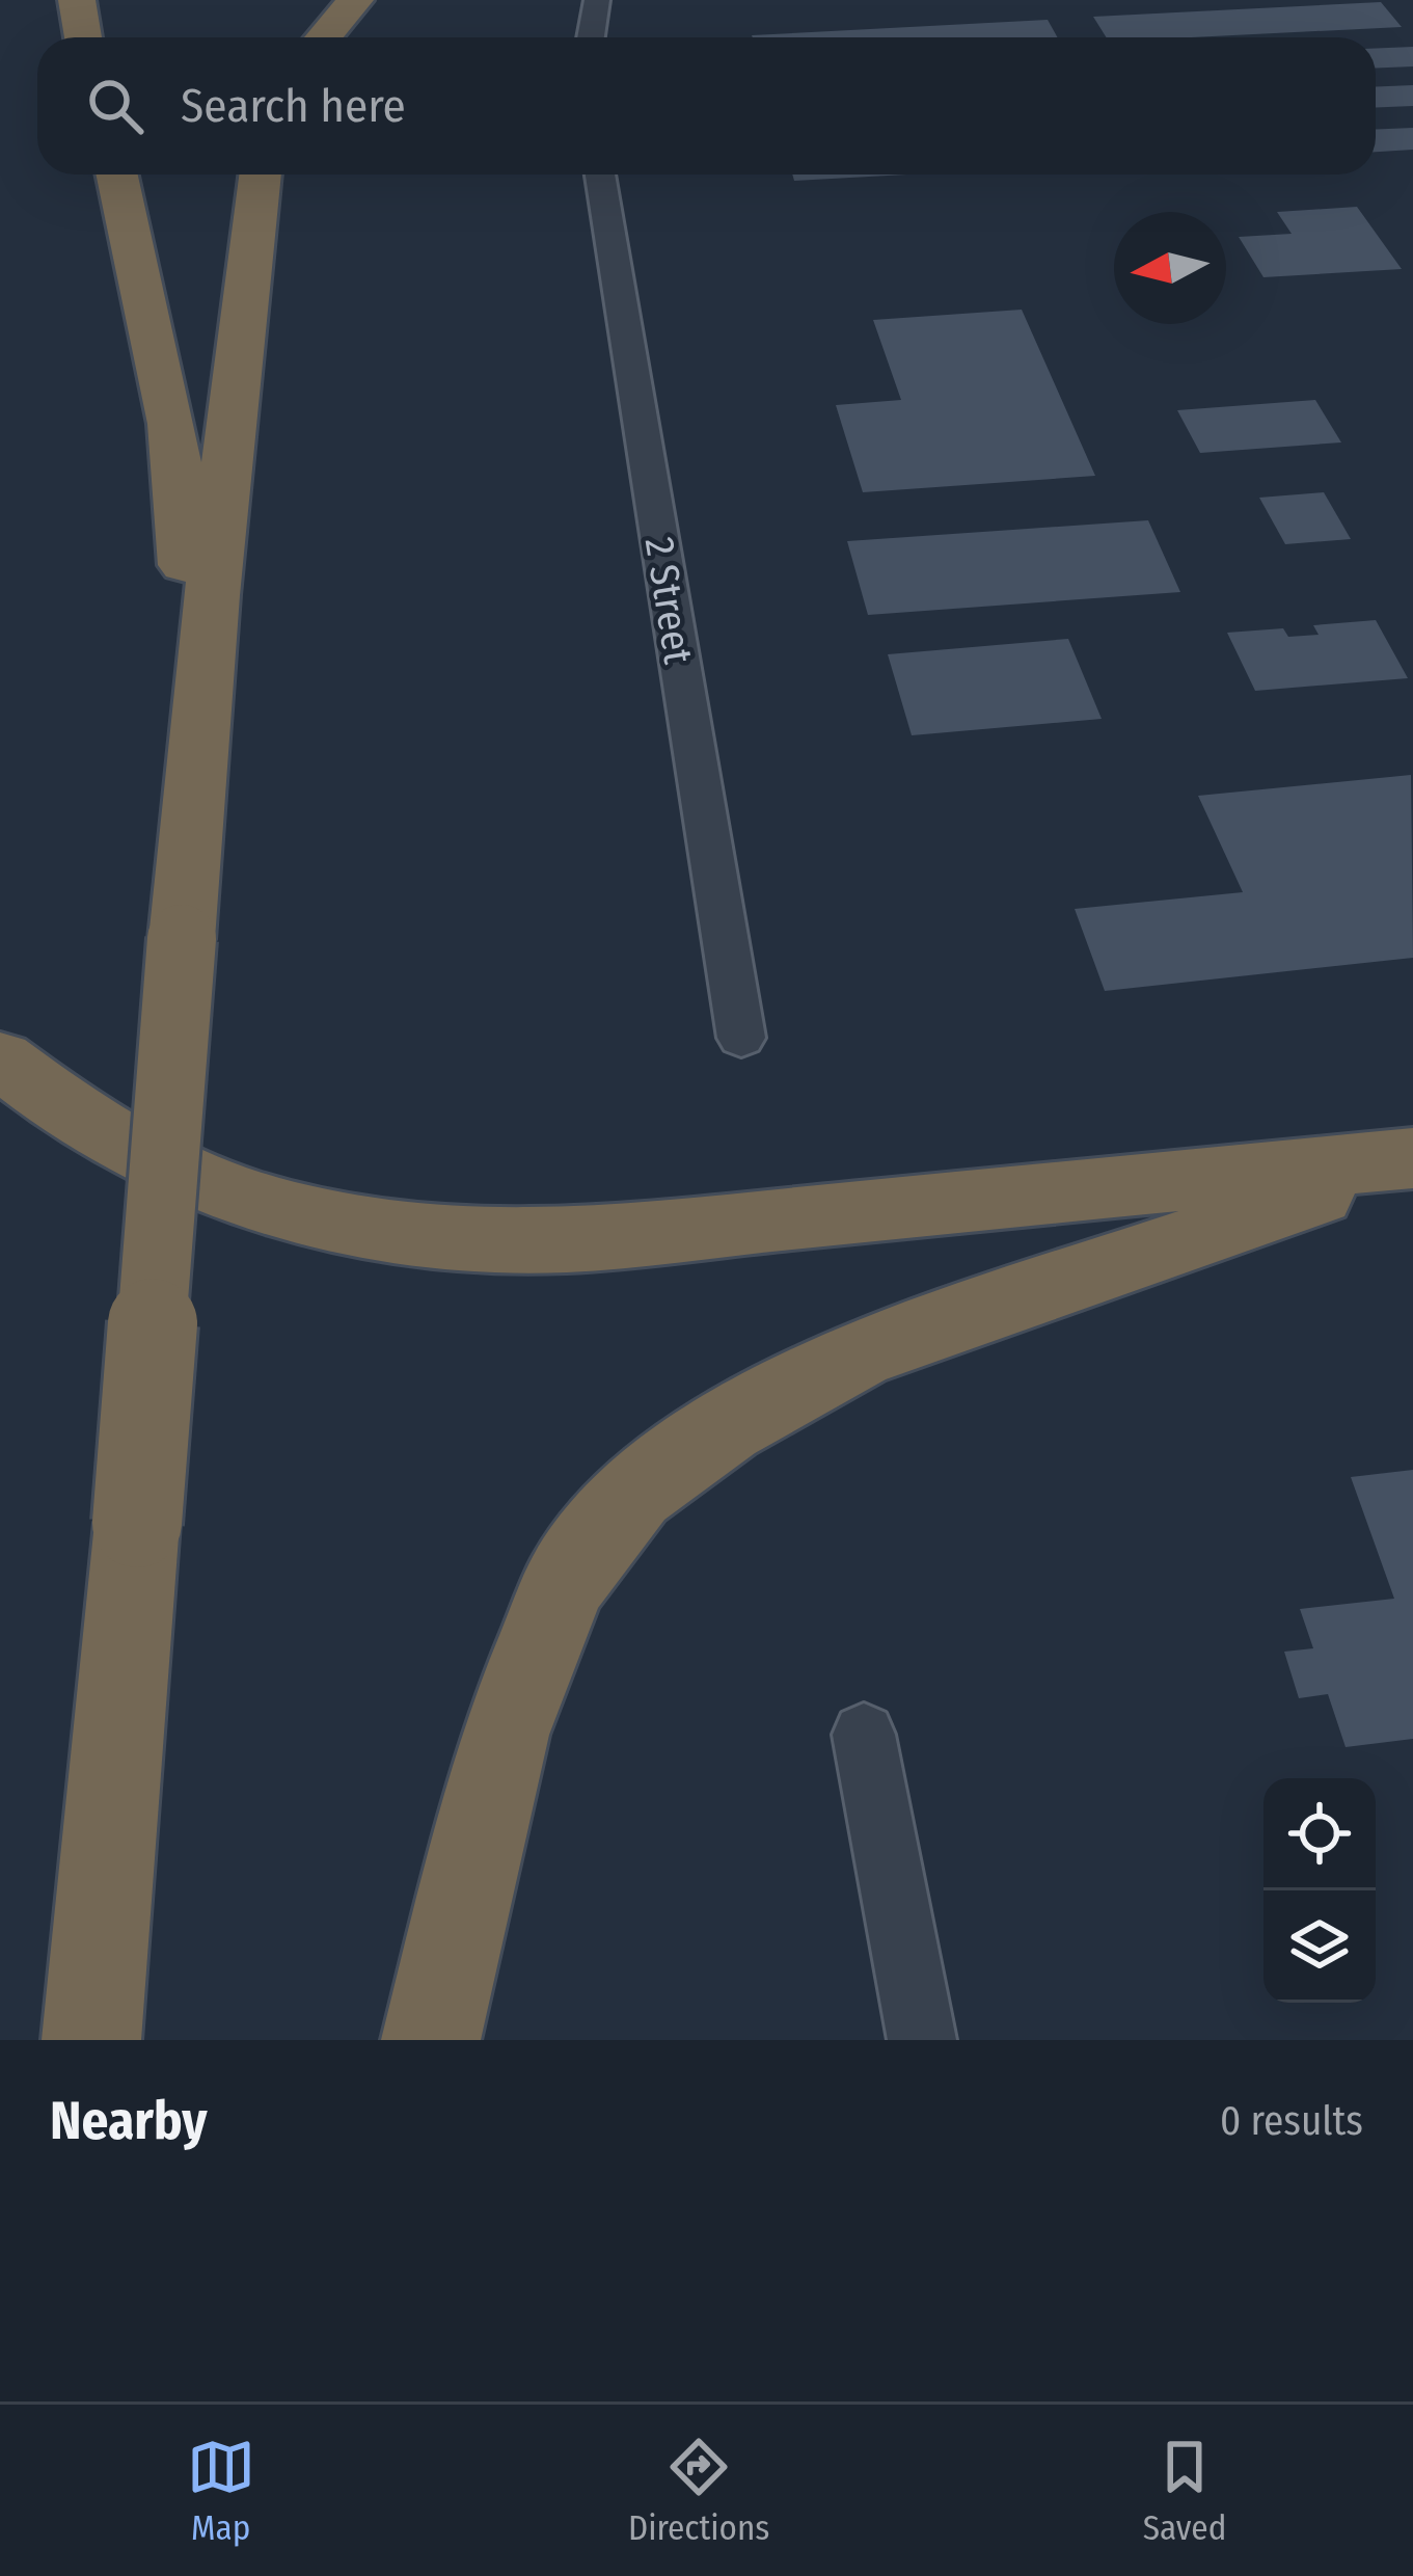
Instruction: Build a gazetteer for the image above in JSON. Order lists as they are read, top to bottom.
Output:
{
  "streets": {
    "street": ["2 Street"]
  },
  "north": "left",
  "page": {
    "search": "Search here",
    "heading": ["Nearby", "0 results"],
    "nav": ["Map", "Directions", "Saved"]
  }
}
